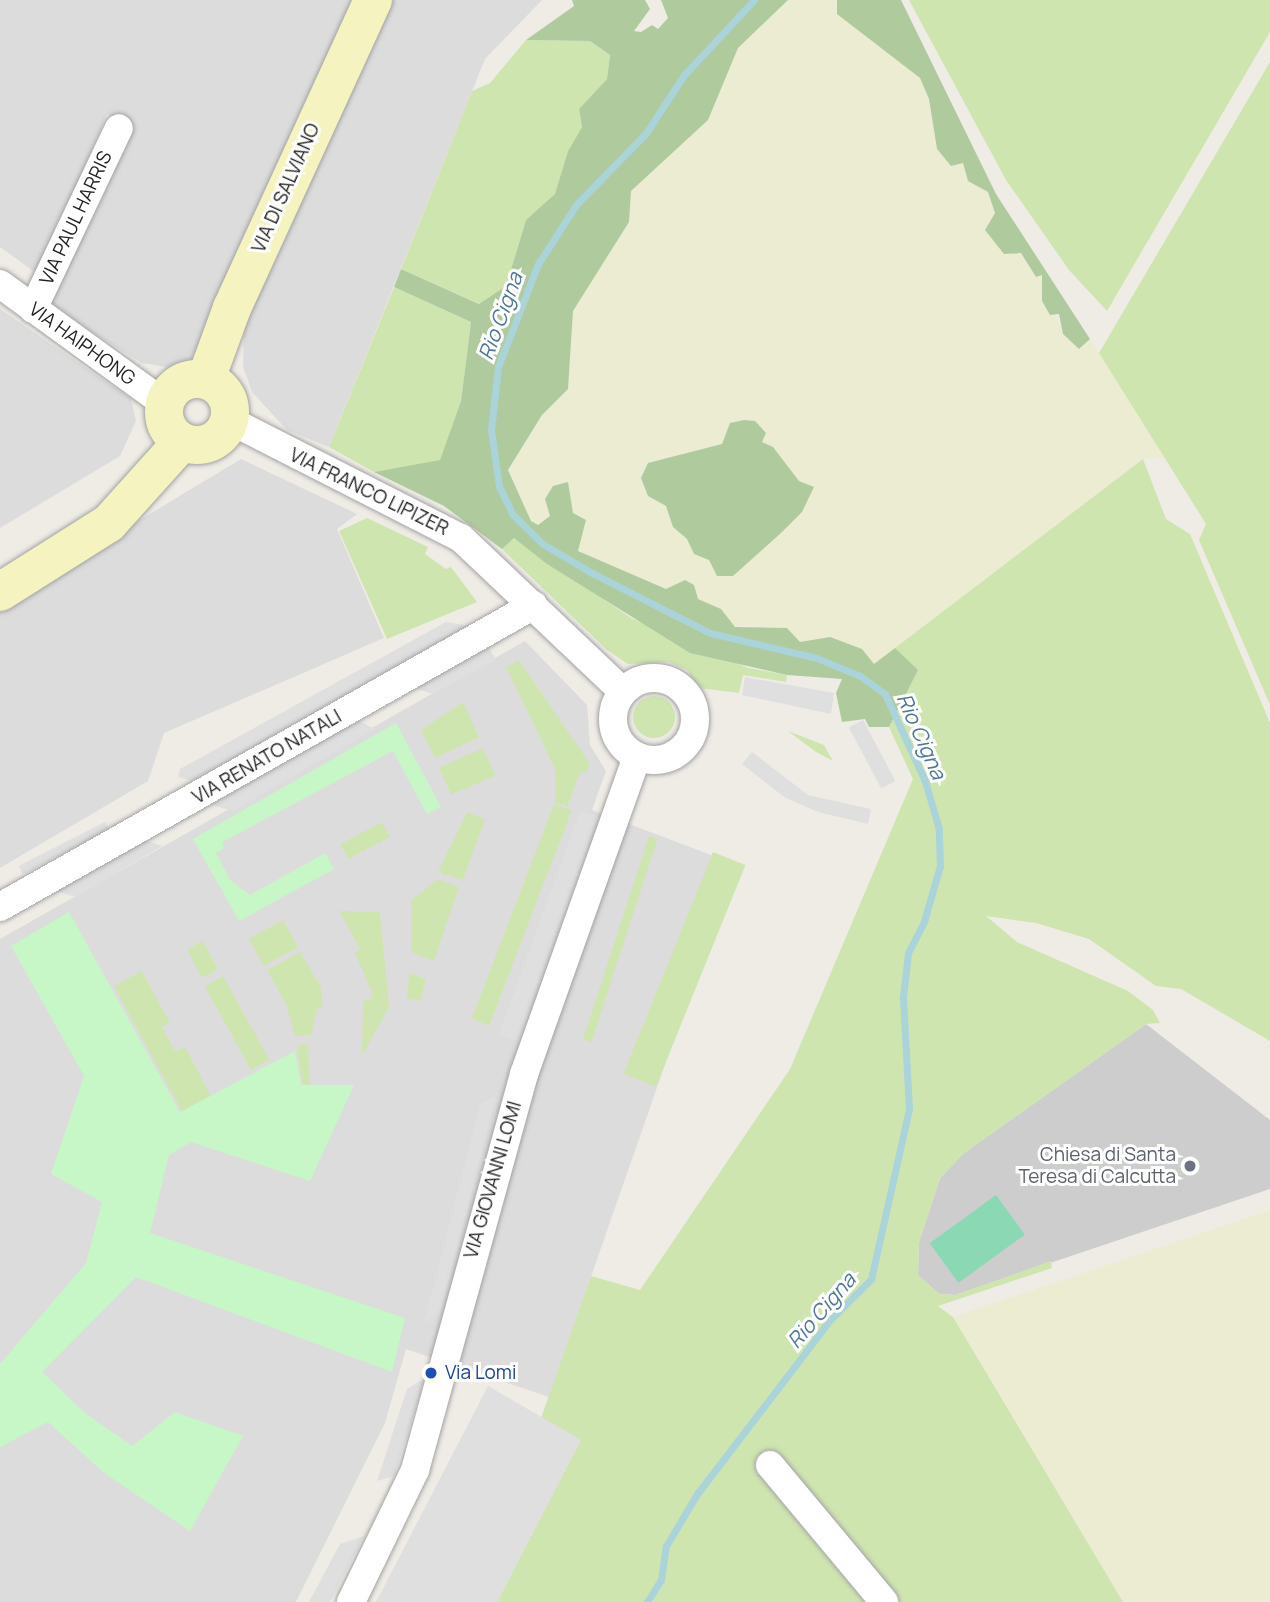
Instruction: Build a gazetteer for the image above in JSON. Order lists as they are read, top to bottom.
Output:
{
  "streets": {
    "street": [
      "VIA DI SALVIANO",
      "VIA PAUL HARRIS",
      "VIA HAIPHONG",
      "VIA FRANCO LIPIZER",
      "VIA RENATO NATALI",
      "VIA GIOVANNI LOMI"
    ]
  },
  "crossings": [
    ["VIA DI SALVIANO", "VIA HAIPHONG"],
    ["VIA DI SALVIANO", "VIA FRANCO LIPIZER"],
    ["VIA PAUL HARRIS", "VIA HAIPHONG"],
    ["VIA HAIPHONG", "VIA FRANCO LIPIZER"],
    ["VIA FRANCO LIPIZER", "VIA RENATO NATALI"],
    ["VIA FRANCO LIPIZER", "VIA GIOVANNI LOMI"]
  ],
  "water": ["Rio Cigna"],
  "places": ["Chiesa di Santa Teresa di Calcutta", "Via Lomi"]
}
